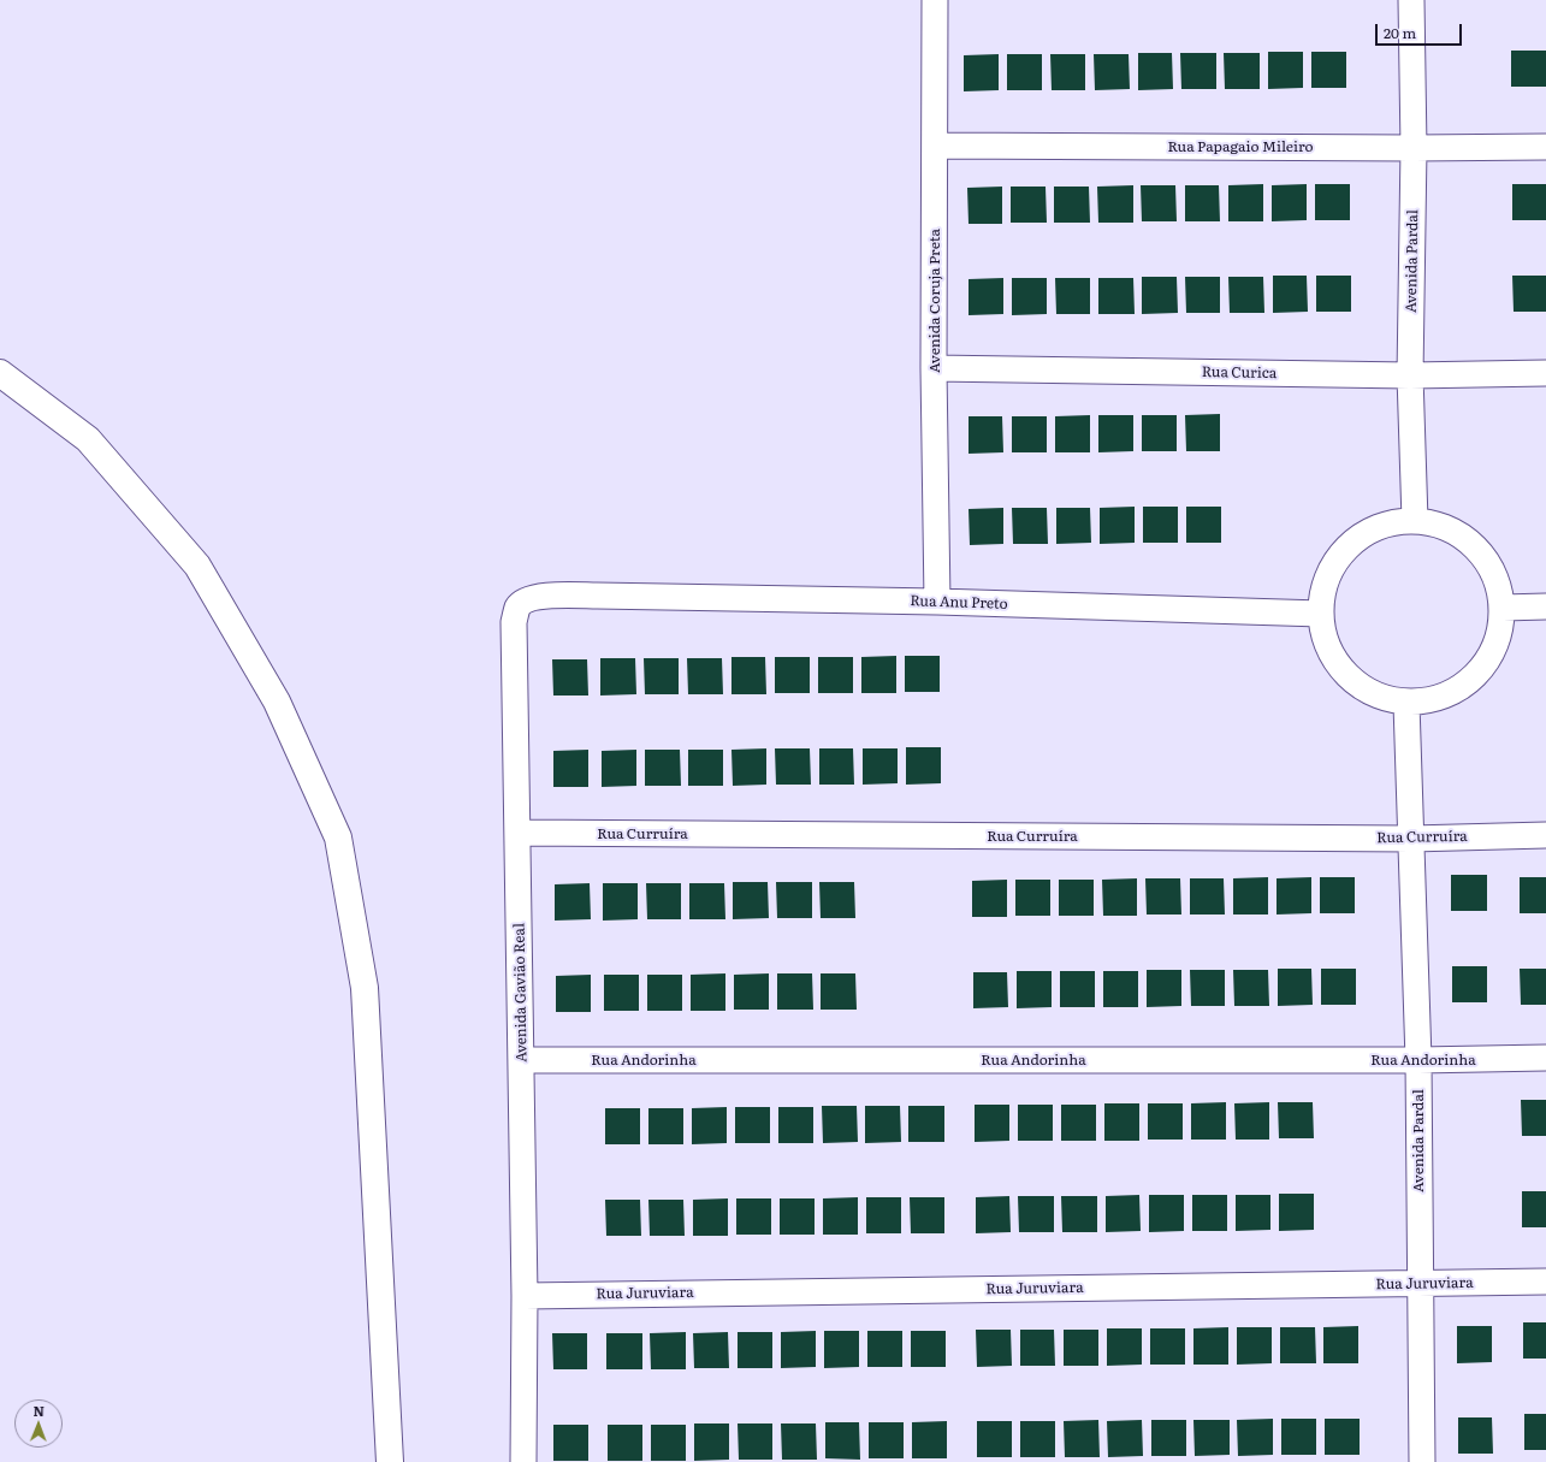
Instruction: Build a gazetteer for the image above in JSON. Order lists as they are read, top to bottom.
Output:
{
  "streets": {
    "street": [
      "Rua Papagaio Mileiro",
      "Avenida Pardal",
      "Avenida Coruja Preta",
      "Rua Curica",
      "Rua Anu Preto",
      "Rua Curruíra",
      "Avenida Gavião Real",
      "Rua Andorinha",
      "Rua Juruviara"
    ]
  },
  "crossings": [
    ["Rua Papagaio Mileiro", "Avenida Pardal"],
    ["Rua Papagaio Mileiro", "Avenida Coruja Preta"],
    ["Avenida Pardal", "Rua Curica"],
    ["Avenida Pardal", "Rua Curruíra"],
    ["Avenida Pardal", "Rua Andorinha"],
    ["Avenida Pardal", "Rua Juruviara"],
    ["Avenida Coruja Preta", "Rua Curica"],
    ["Avenida Coruja Preta", "Rua Anu Preto"],
    ["Rua Anu Preto", "Avenida Gavião Real"],
    ["Rua Curruíra", "Avenida Gavião Real"],
    ["Avenida Gavião Real", "Rua Andorinha"],
    ["Avenida Gavião Real", "Rua Juruviara"]
  ],
  "scale_bar": "20 m",
  "north": "top"
}
